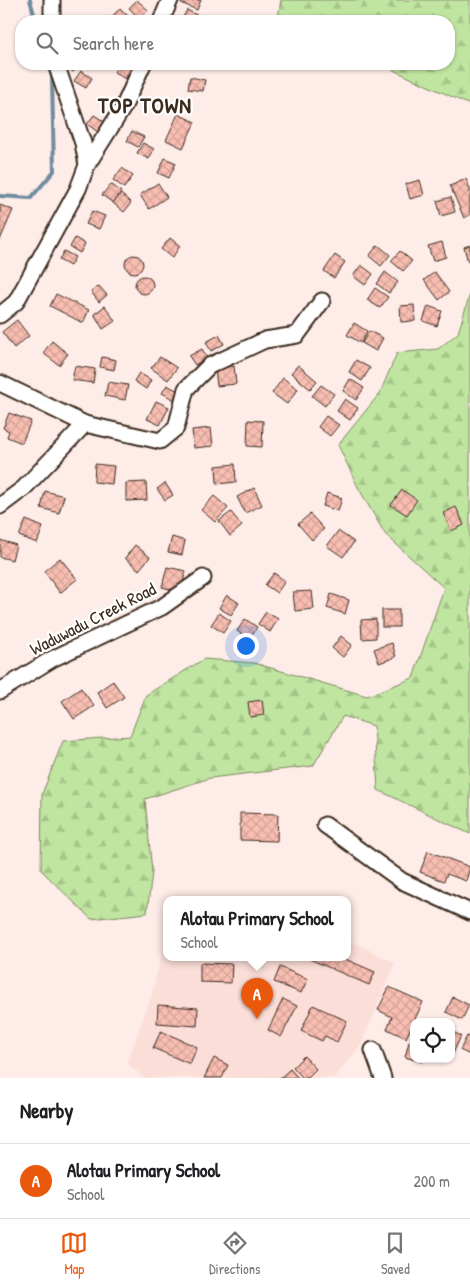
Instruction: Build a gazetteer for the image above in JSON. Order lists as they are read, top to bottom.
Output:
{
  "streets": {
    "street": ["Waduwadu Creek Road"]
  },
  "districts": ["TOP TOWN"],
  "page": {
    "search": "Search here",
    "popup": ["Alotau Primary School", "School"],
    "pins": "A",
    "heading": "Nearby",
    "list": [
      {
        "mark": "A",
        "name": "Alotau Primary School",
        "note": "School",
        "value": "200 m"
      }
    ],
    "nav": ["Map", "Directions", "Saved"]
  }
}
